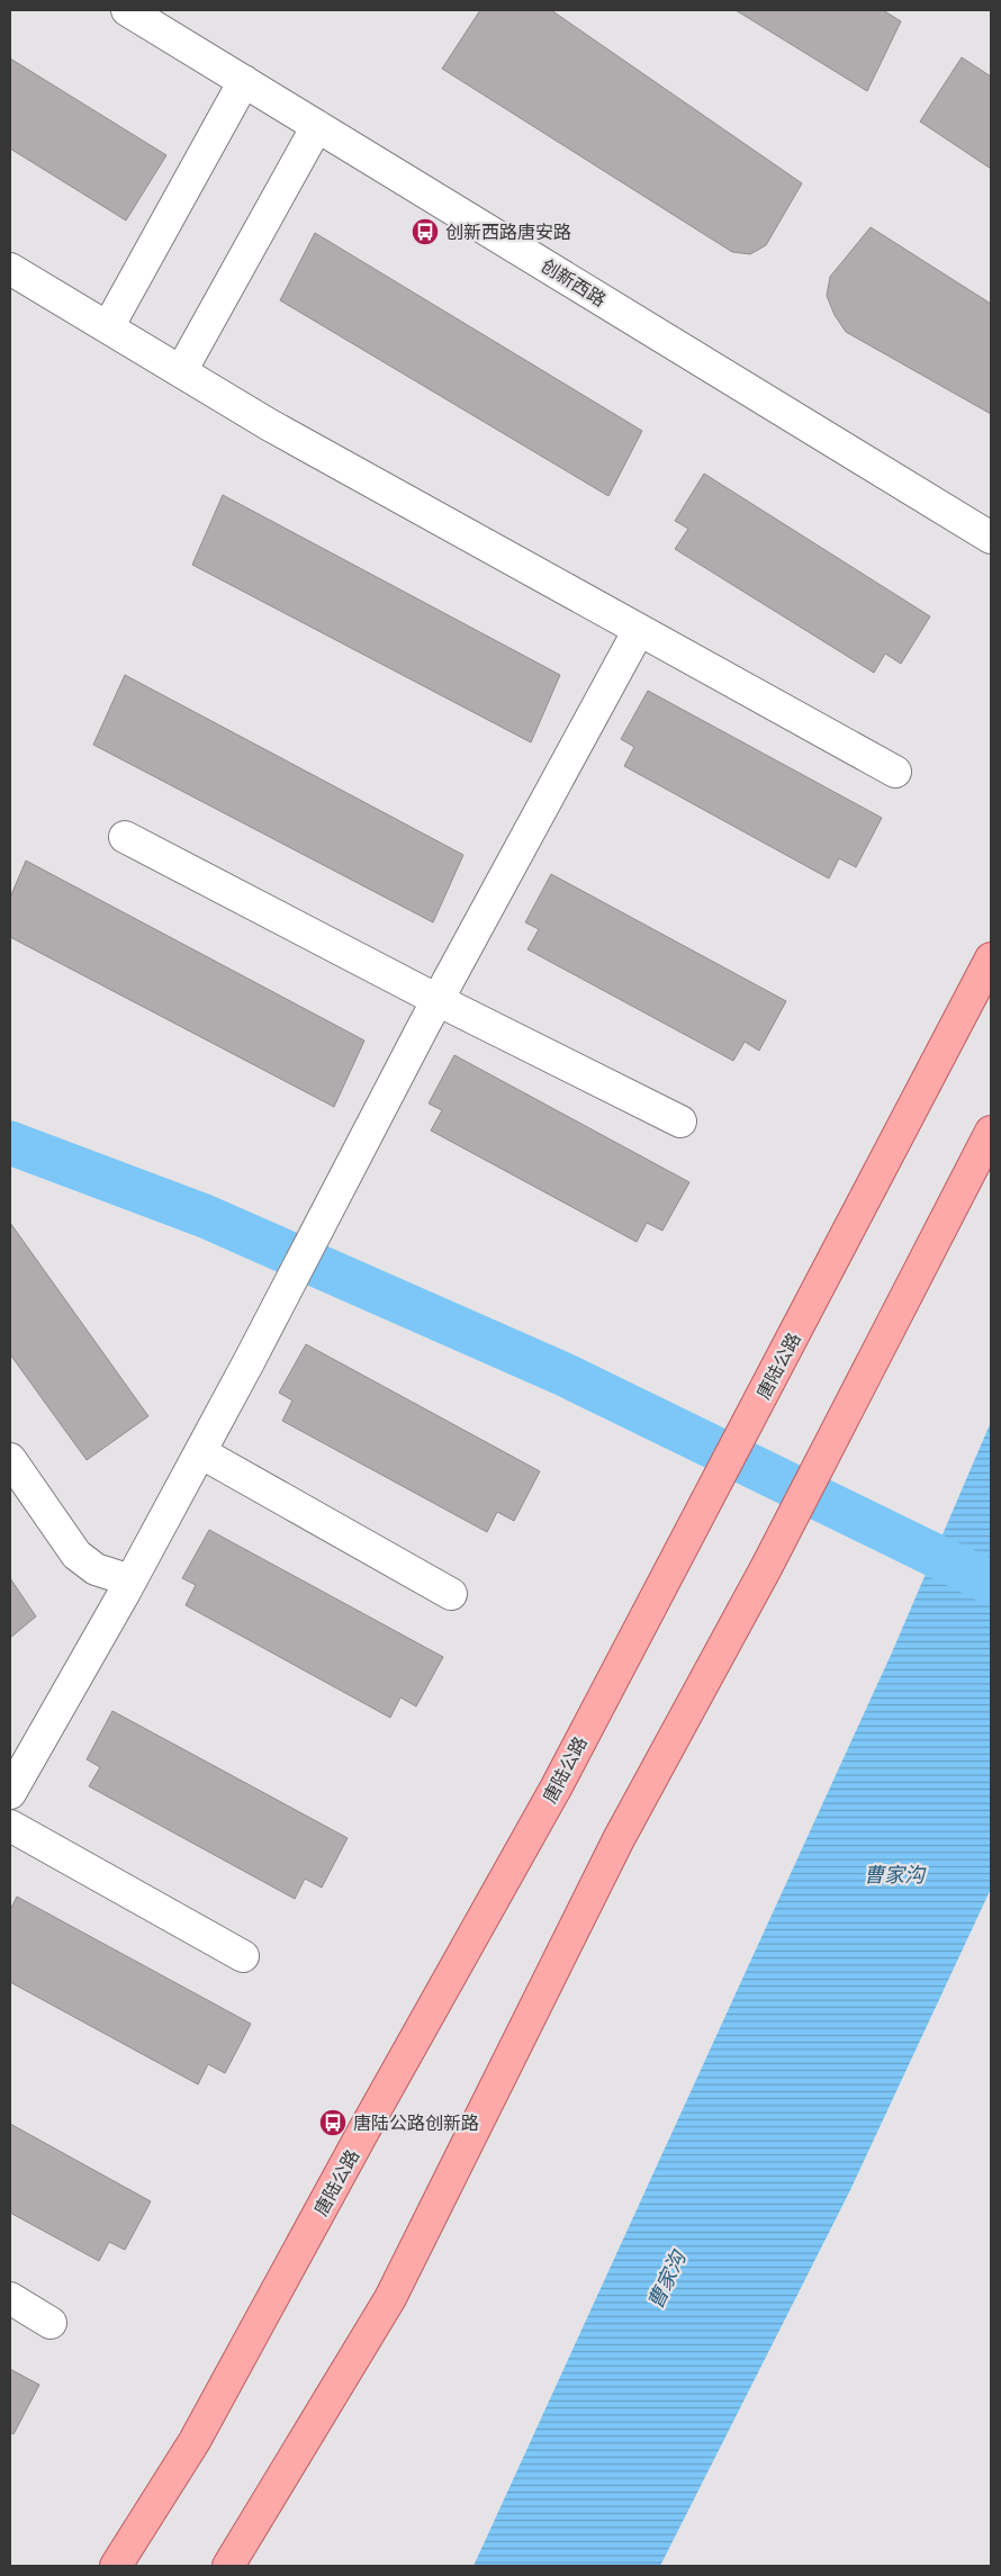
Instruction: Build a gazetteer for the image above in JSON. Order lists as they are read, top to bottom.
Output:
{
  "streets": {
    "main road": ["唐陆公路"],
    "street": ["创新西路"]
  },
  "water": ["曹家沟"],
  "places": {
    "bus stop": ["创新西路唐安路", "唐陆公路创新路"]
  }
}
